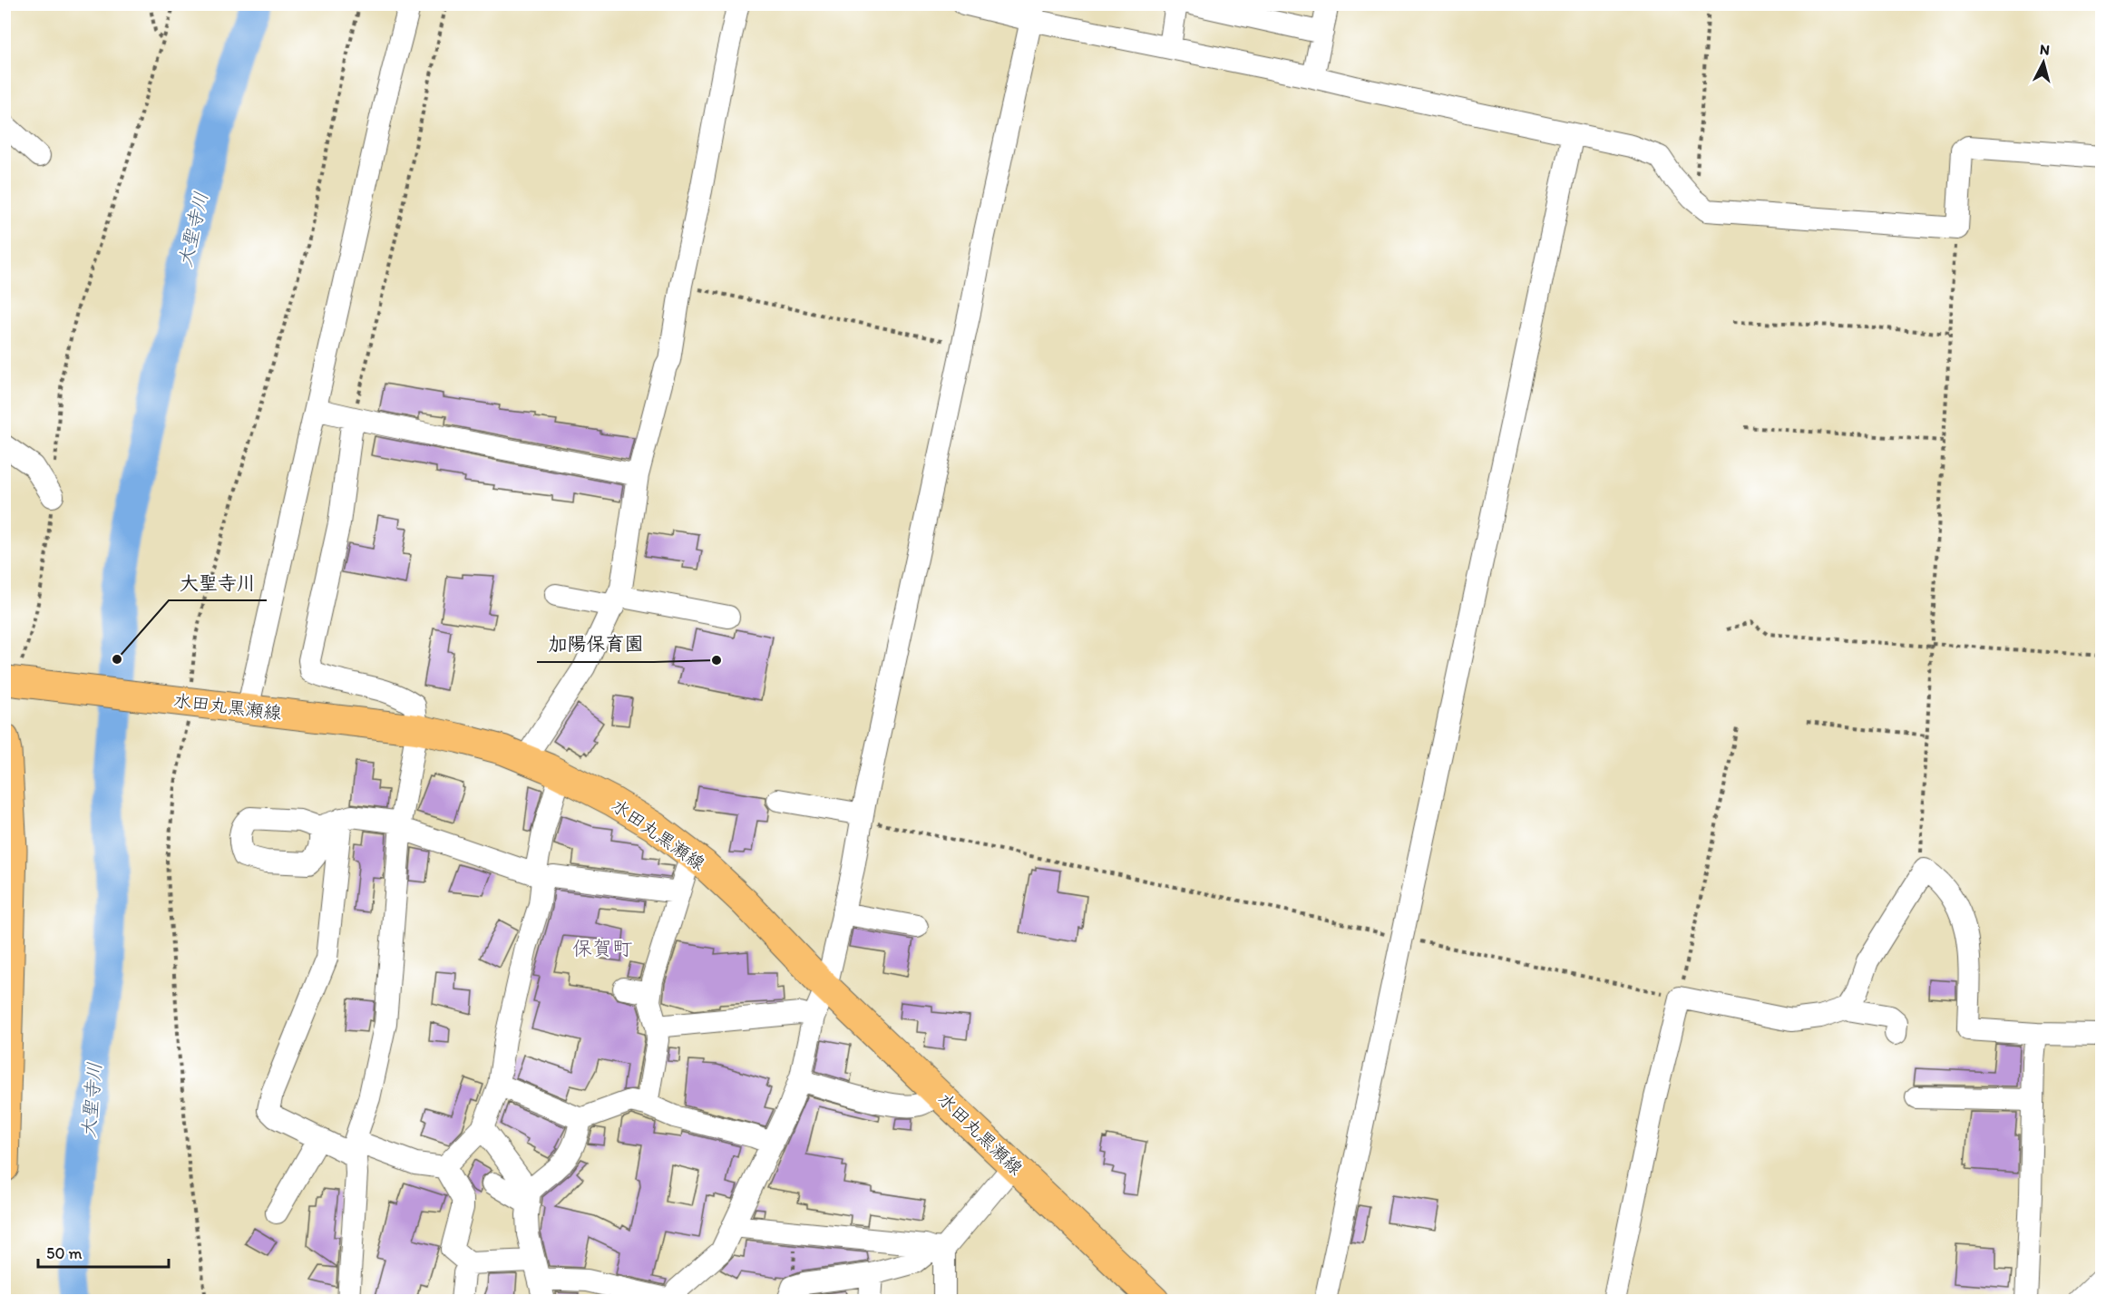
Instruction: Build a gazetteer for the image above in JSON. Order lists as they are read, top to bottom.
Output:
{
  "streets": {
    "main road": ["水田丸黒瀬線"]
  },
  "districts": ["保賀町"],
  "water": ["大聖寺川"],
  "places": ["大聖寺川", "加陽保育園"],
  "scale_bar": "50 m",
  "north": "top"
}
